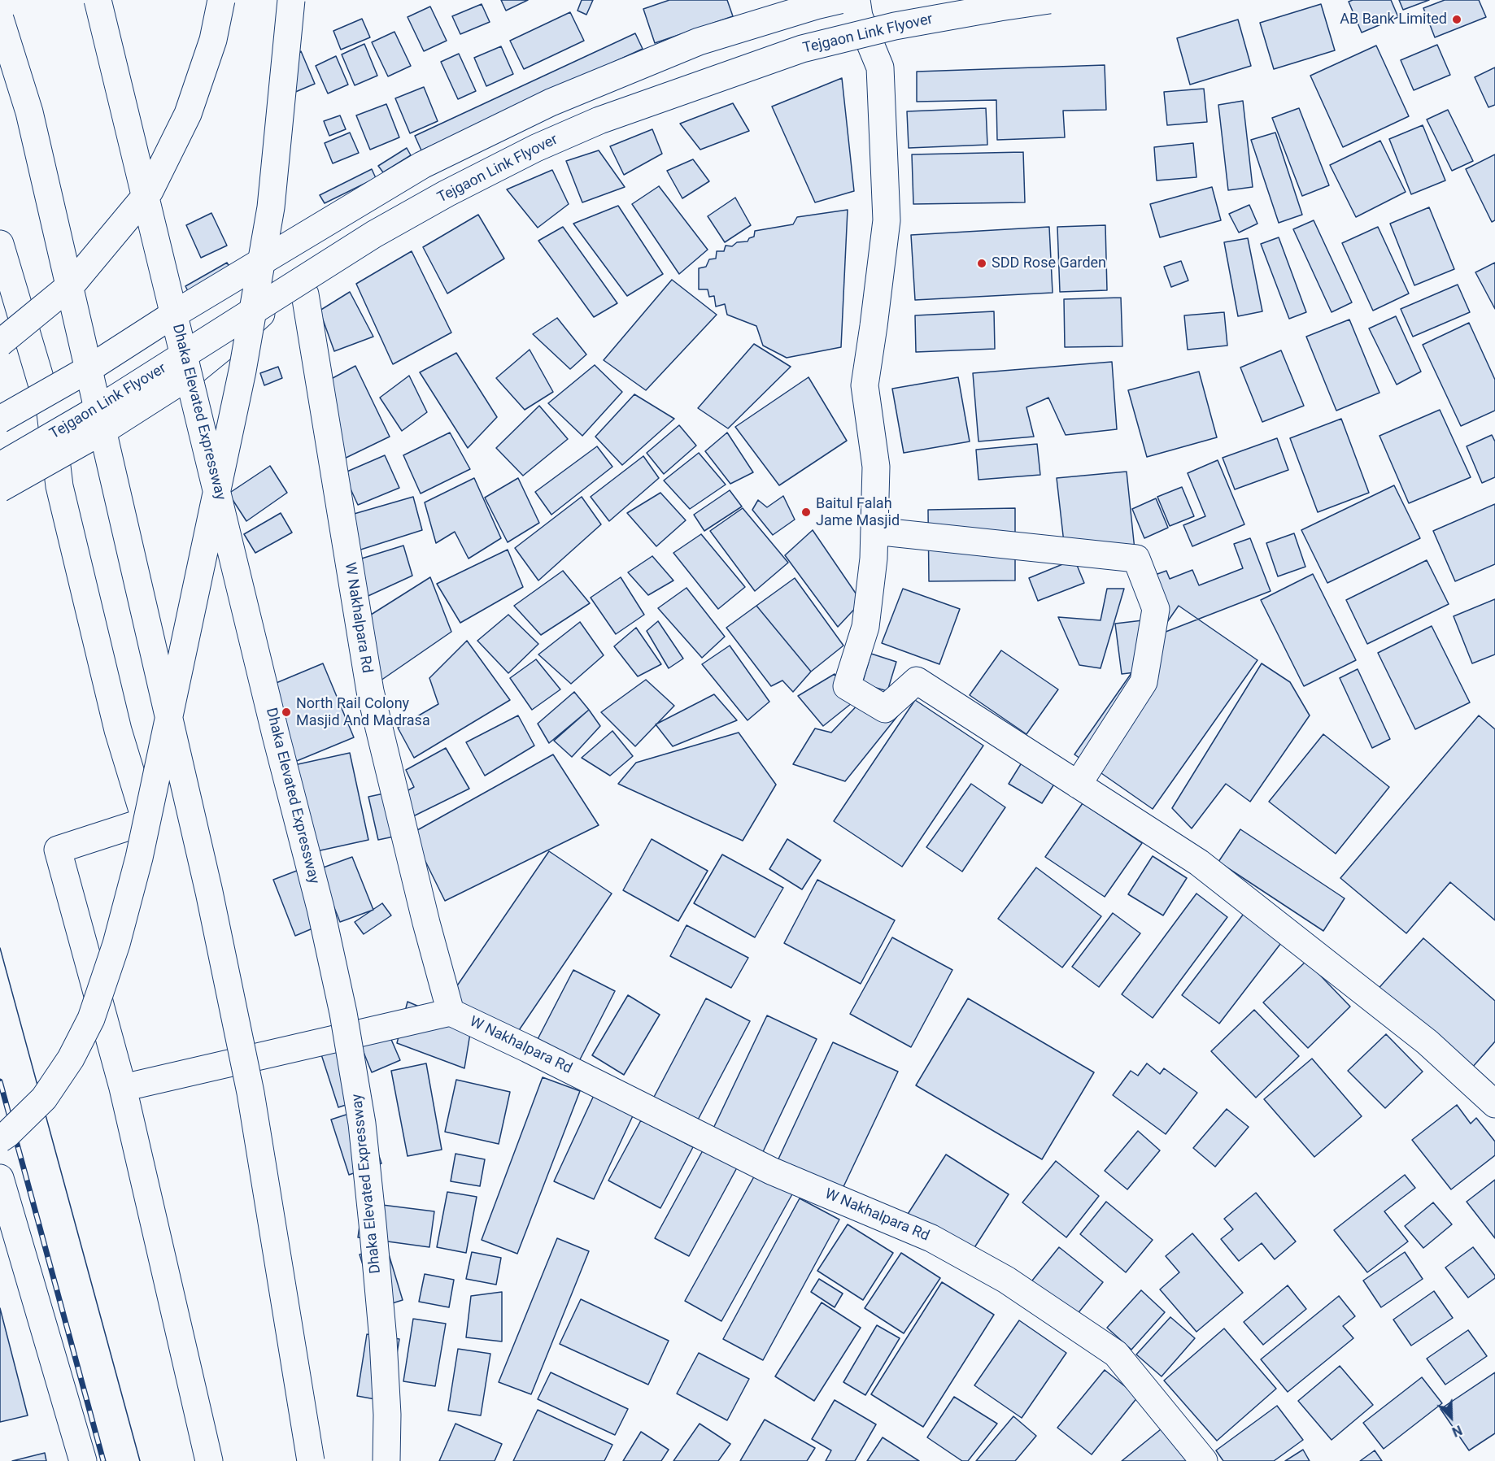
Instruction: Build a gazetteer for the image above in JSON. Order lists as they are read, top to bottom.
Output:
{
  "streets": {
    "main road": ["Tejgaon Link Flyover", "Dhaka Elevated Expressway", "W Nakhalpara Rd"]
  },
  "crossings": [
    ["Tejgaon Link Flyover", "W Nakhalpara Rd"]
  ],
  "places": [
    "AB Bank Limited",
    "SDD Rose Garden",
    "Baitul Falah Jame Masjid",
    "North Rail Colony Masjid And Madrasa"
  ],
  "north": "bottom right"
}
